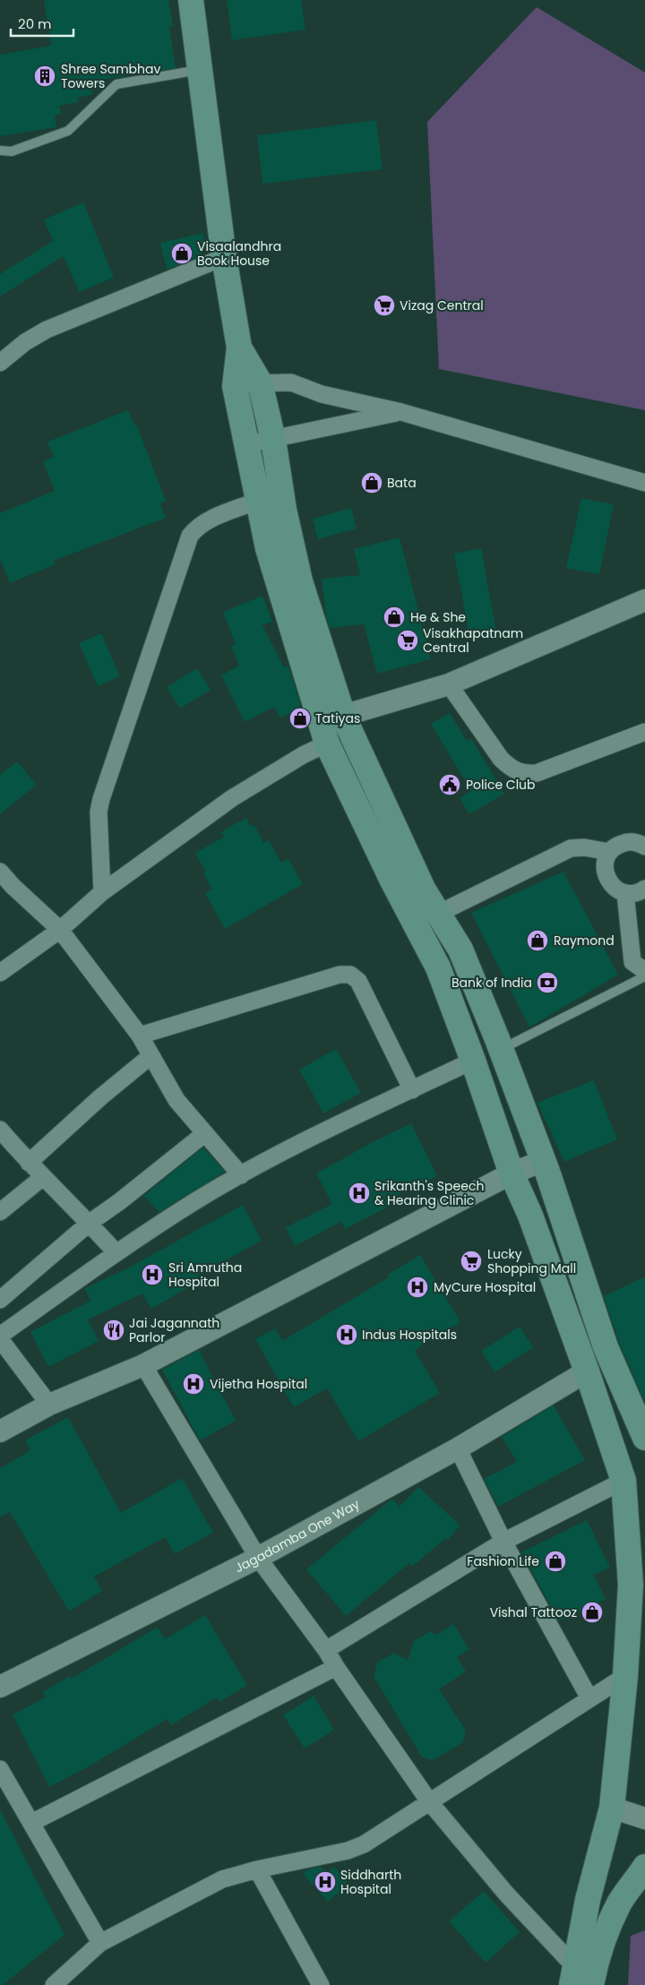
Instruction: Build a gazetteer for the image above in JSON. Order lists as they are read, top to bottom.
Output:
{
  "streets": {
    "street": ["Jagadamba One Way"]
  },
  "places": {
    "building": ["Shree Sambhav Towers"],
    "shop": [
      "Visaalandhra Book House",
      "Bata",
      "He & She",
      "Tatiyas",
      "Raymond",
      "Fashion Life",
      "Vishal Tattooz"
    ],
    "supermarket": ["Vizag Central", "Visakhapatnam Central", "Lucky Shopping Mall"],
    "public building": ["Police Club"],
    "bank": ["Bank of India"],
    "hospital": [
      "Srikanth's Speech & Hearing Clinic",
      "Sri Amrutha Hospital",
      "MyCure Hospital",
      "Indus Hospitals",
      "Vijetha Hospital",
      "Siddharth Hospital"
    ],
    "restaurant": ["Jai Jagannath Parlor"]
  },
  "scale_bar": "20 m"
}
